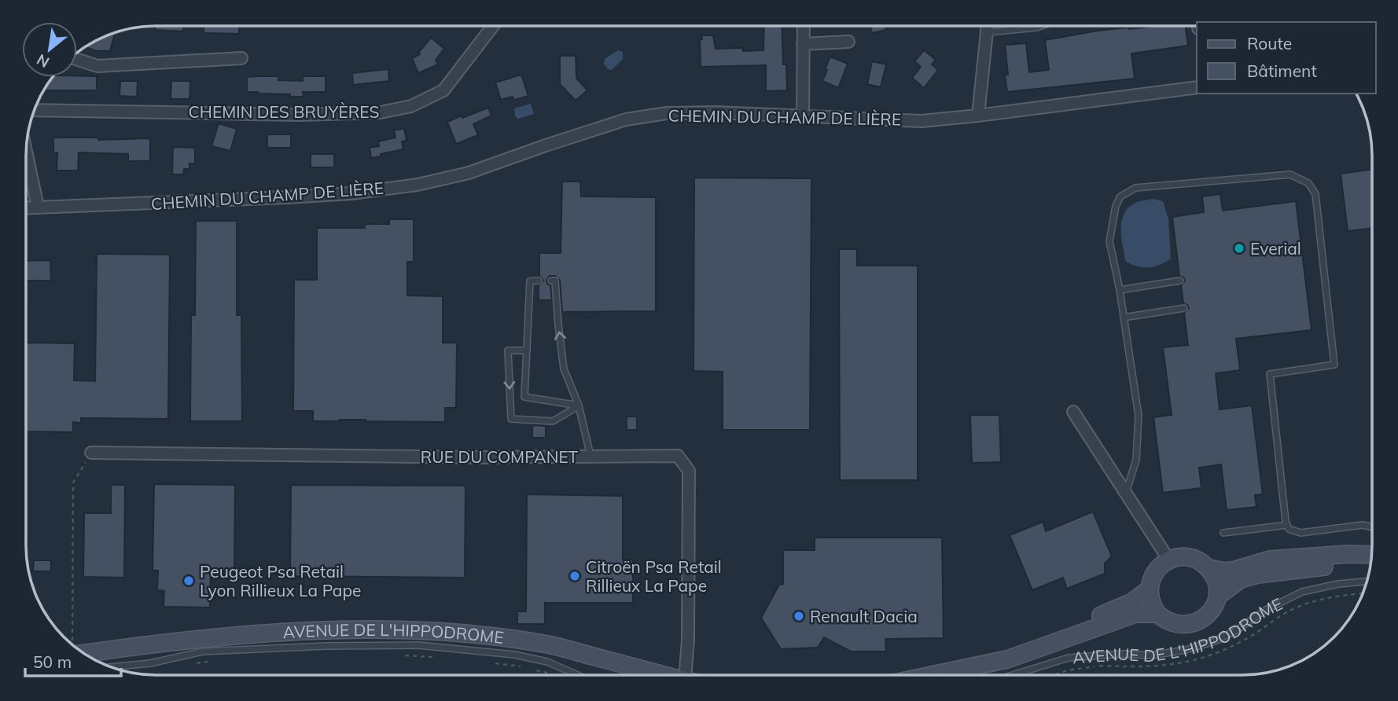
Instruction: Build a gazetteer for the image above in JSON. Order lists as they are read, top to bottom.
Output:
{
  "streets": {
    "main road": ["AVENUE DE L'HIPPODROME"],
    "street": ["CHEMIN DES BRUYÈRES", "CHEMIN DU CHAMP DE LIÈRE", "RUE DU COMPANET"]
  },
  "places": [
    "Everial",
    "Citroën Psa Retail Rillieux La Pape",
    "Peugeot Psa Retail Lyon Rillieux La Pape",
    "Renault Dacia"
  ],
  "legend": ["Route", "Bâtiment"],
  "scale_bar": "50 m",
  "north": "bottom left"
}
